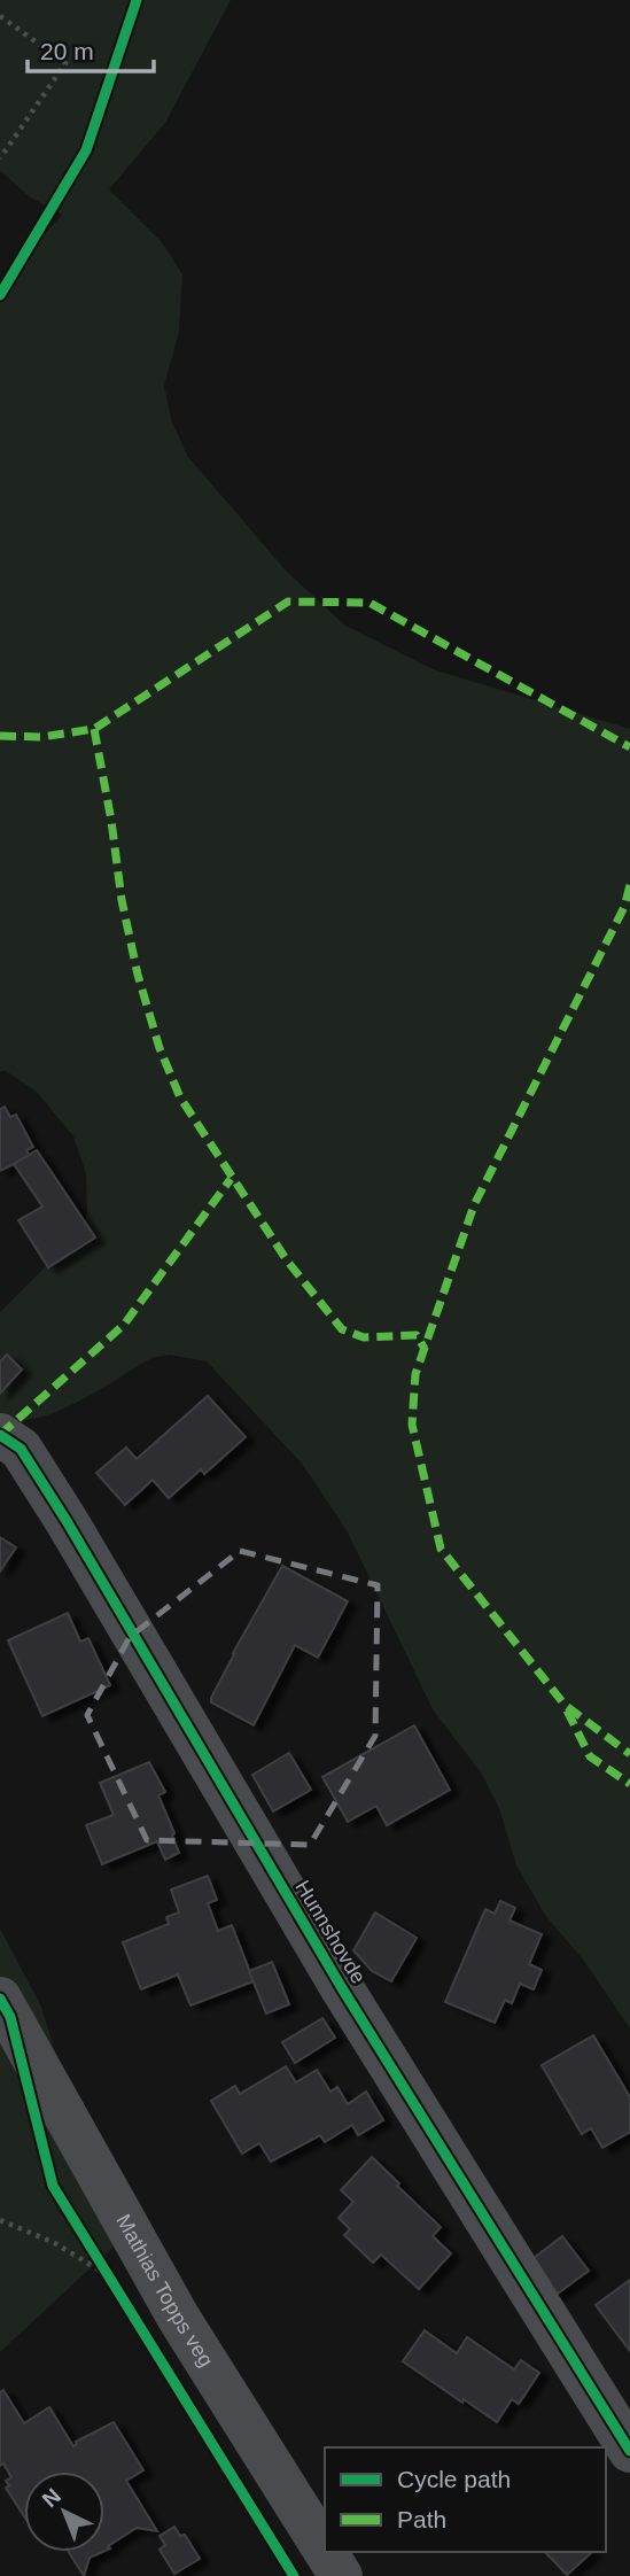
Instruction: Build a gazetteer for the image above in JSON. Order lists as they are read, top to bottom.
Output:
{
  "streets": {
    "street": ["Hunnshovde", "Mathias Topps veg"]
  },
  "legend": ["Cycle path", "Path"],
  "scale_bar": "20 m",
  "north": "top left"
}
